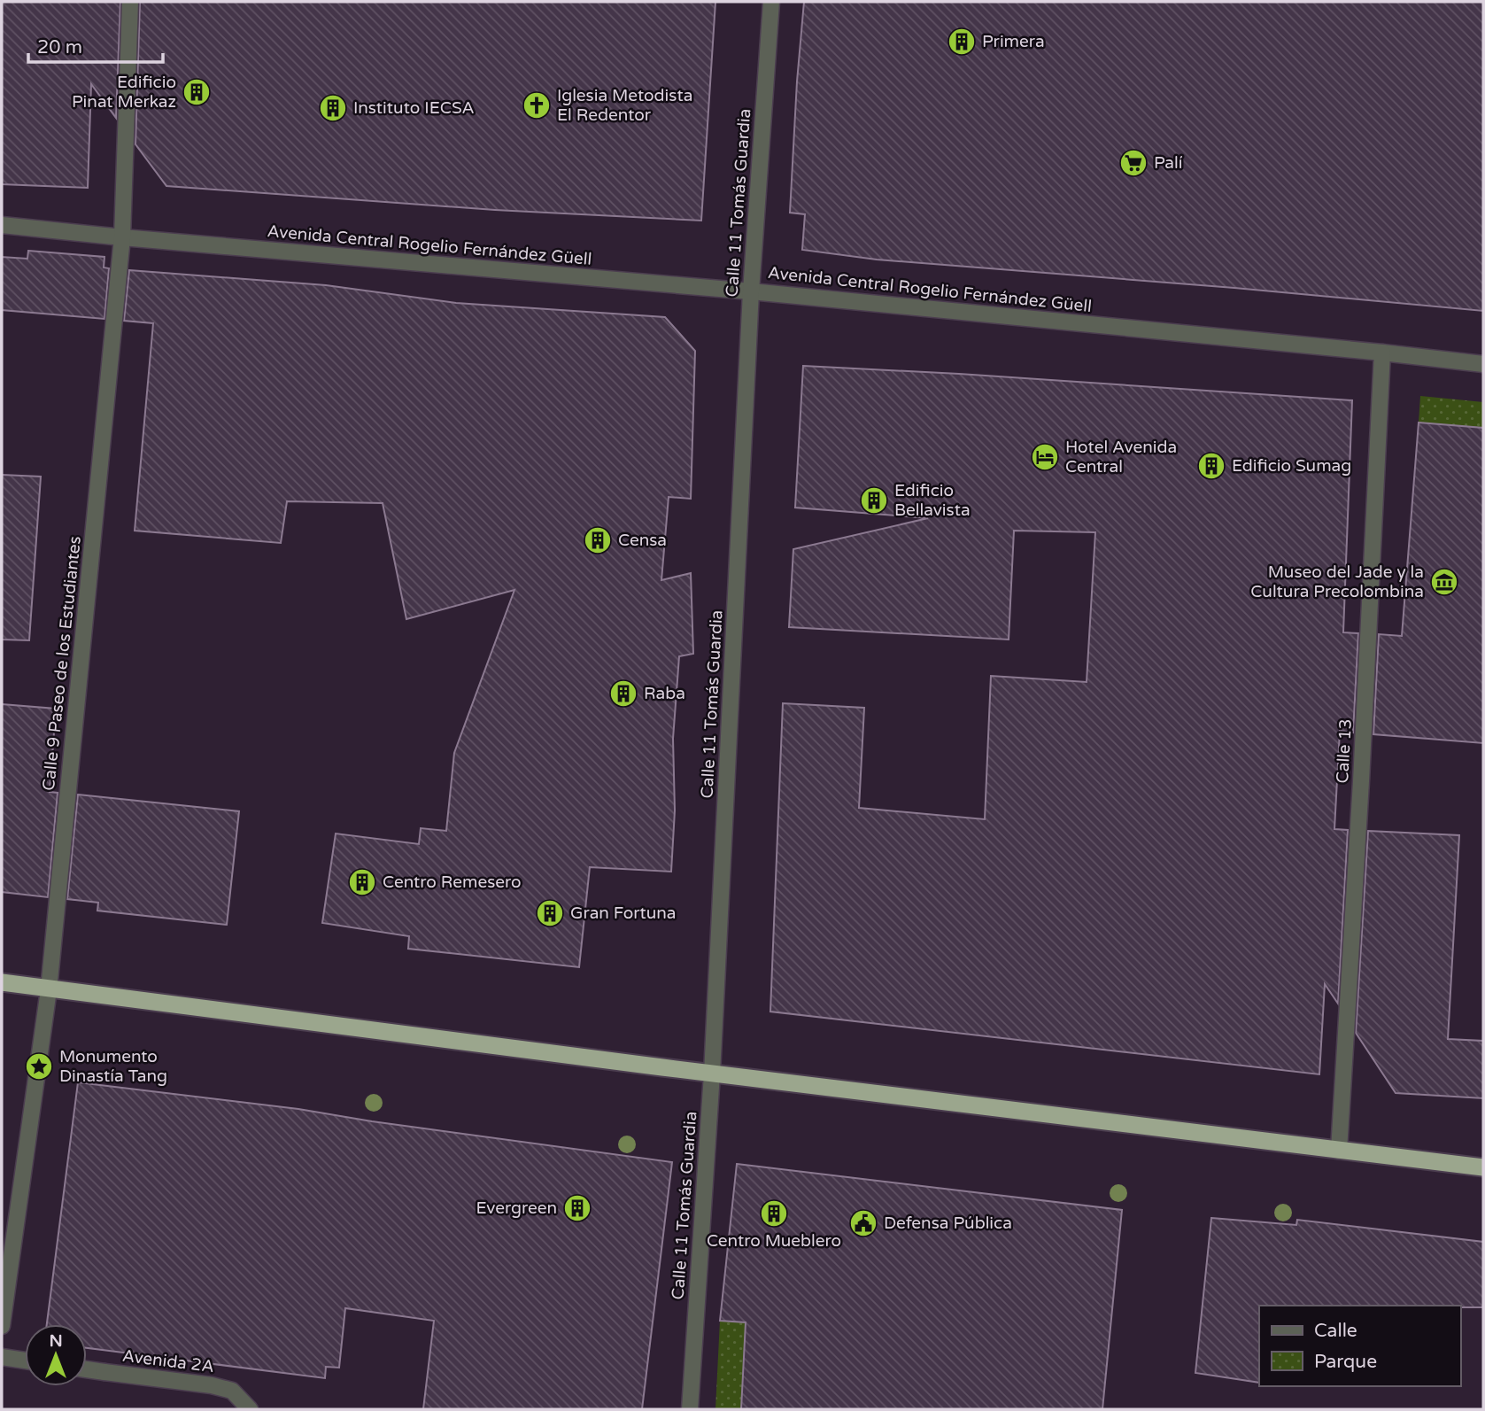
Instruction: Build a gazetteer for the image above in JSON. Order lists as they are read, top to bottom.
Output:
{
  "streets": {
    "street": [
      "Calle 11 Tomás Guardia",
      "Avenida Central Rogelio Fernández Güell",
      "Calle 9 Paseo de los Estudiantes",
      "Calle 13",
      "Avenida 2A"
    ]
  },
  "crossings": [
    ["Calle 11 Tomás Guardia", "Avenida Central Rogelio Fernández Güell"],
    ["Avenida Central Rogelio Fernández Güell", "Calle 9 Paseo de los Estudiantes"],
    ["Avenida Central Rogelio Fernández Güell", "Calle 13"]
  ],
  "places": {
    "building": [
      "Primera",
      "Edificio Pinat Merkaz",
      "Instituto IECSA",
      "Edificio Sumag",
      "Edificio Bellavista",
      "Censa",
      "Raba",
      "Centro Remesero",
      "Gran Fortuna",
      "Evergreen",
      "Centro Mueblero"
    ],
    "church": ["Iglesia Metodista El Redentor"],
    "supermarket": ["Palí"],
    "hotel": ["Hotel Avenida Central"],
    "museum": ["Museo del Jade y la Cultura Precolombina"],
    "place": ["Monumento Dinastía Tang"],
    "public building": ["Defensa Pública"]
  },
  "legend": ["Calle", "Parque"],
  "scale_bar": "20 m",
  "north": "top"
}
